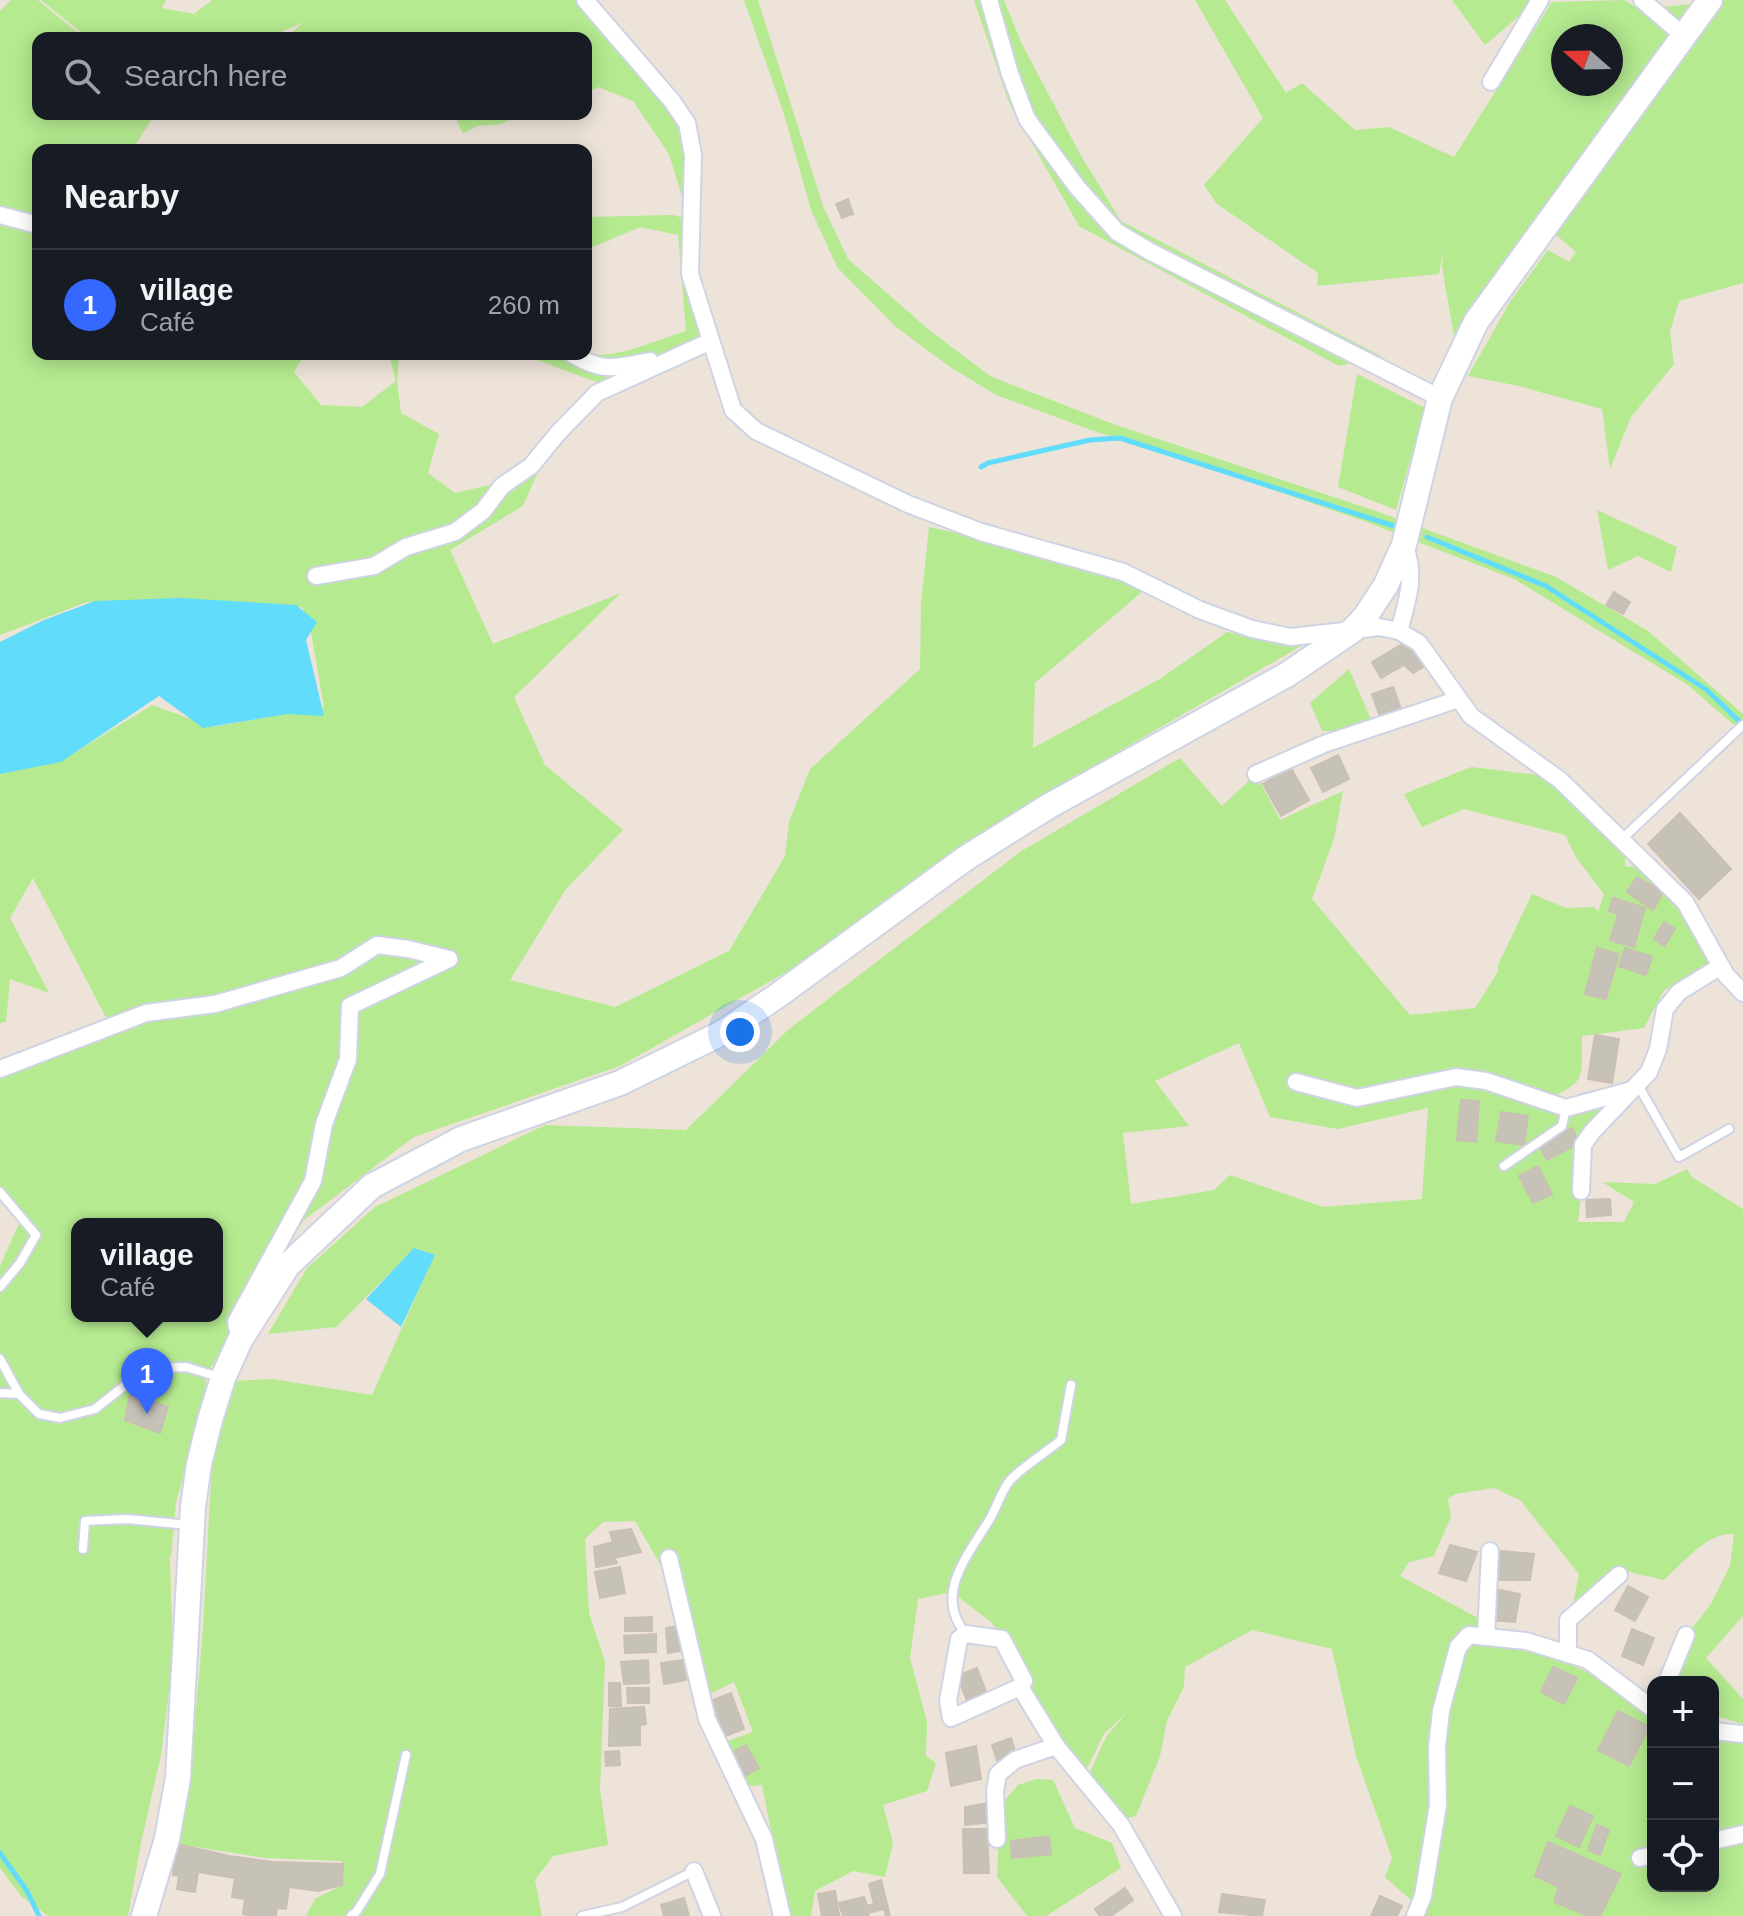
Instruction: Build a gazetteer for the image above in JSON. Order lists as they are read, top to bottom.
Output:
{
  "north": "left",
  "page": {
    "search": "Search here",
    "heading": "Nearby",
    "list": [
      {
        "mark": "1",
        "name": "village",
        "note": "Café",
        "value": "260 m"
      }
    ],
    "popup": ["village", "Café"],
    "pins": "1",
    "map_buttons": ["+", "−"]
  }
}
